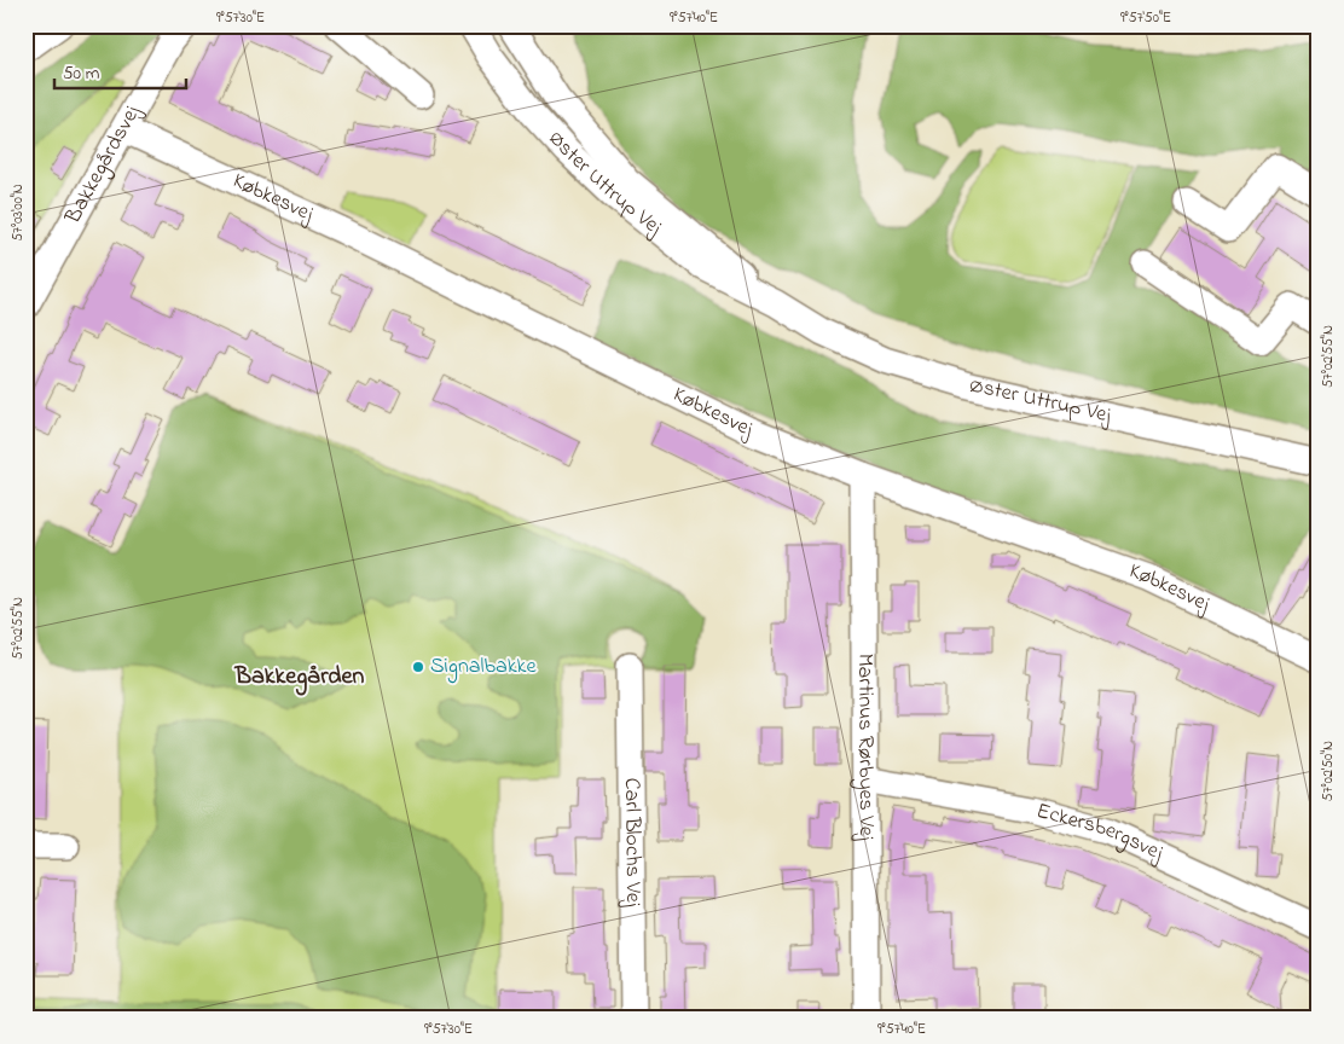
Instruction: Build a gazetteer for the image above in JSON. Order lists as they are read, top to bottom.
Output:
{
  "streets": {
    "street": [
      "Bakkegårdsvej",
      "Øster Uttrup Vej",
      "Købkesvej",
      "Martinus Rørbyes Vej",
      "Eckersbergsvej",
      "Carl Blochs Vej"
    ]
  },
  "crossings": [
    ["Bakkegårdsvej", "Købkesvej"],
    ["Købkesvej", "Martinus Rørbyes Vej"],
    ["Martinus Rørbyes Vej", "Eckersbergsvej"]
  ],
  "districts": ["Bakkegården"],
  "places": ["Signalbakke"],
  "scale_bar": "50 m",
  "coordinates": [
    "9°57'30\"E",
    "9°57'40\"E",
    "9°57'50\"E",
    "57°03'00\"N",
    "57°02'55\"N",
    "57°02'50\"N"
  ]
}
